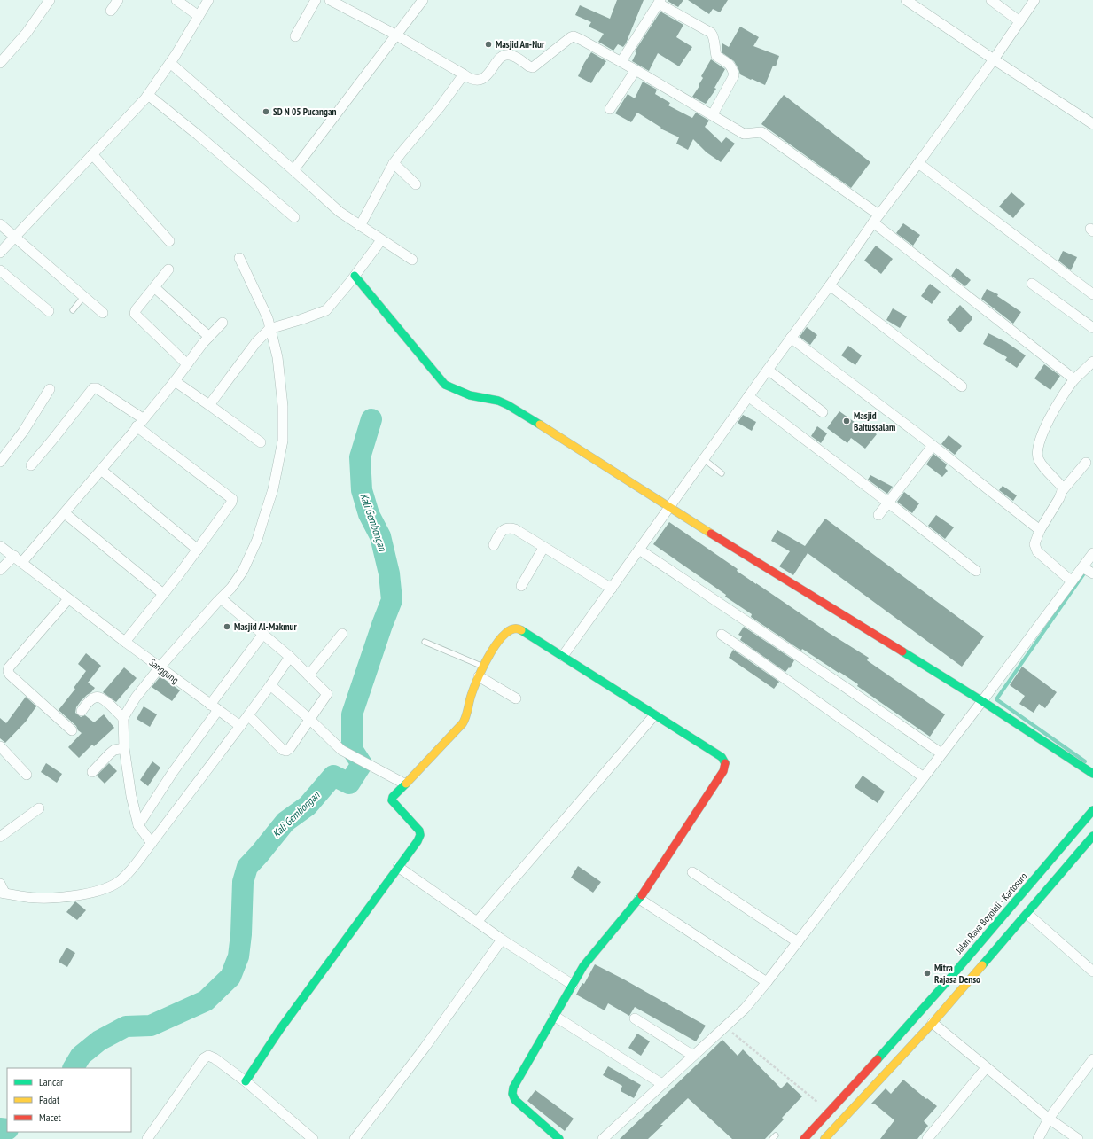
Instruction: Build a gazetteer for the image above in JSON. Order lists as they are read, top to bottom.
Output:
{
  "streets": {
    "main road": ["Jalan Raya Boyolali - Kartosuro"],
    "street": ["Sanggung"]
  },
  "water": ["Kali Gembongan"],
  "places": [
    "Masjid An-Nur",
    "SD N 05 Pucangan",
    "Masjid Baitussalam",
    "Masjid Al-Makmur",
    "Mitra Rajasa Denso"
  ],
  "legend": ["Lancar", "Padat", "Macet"]
}
